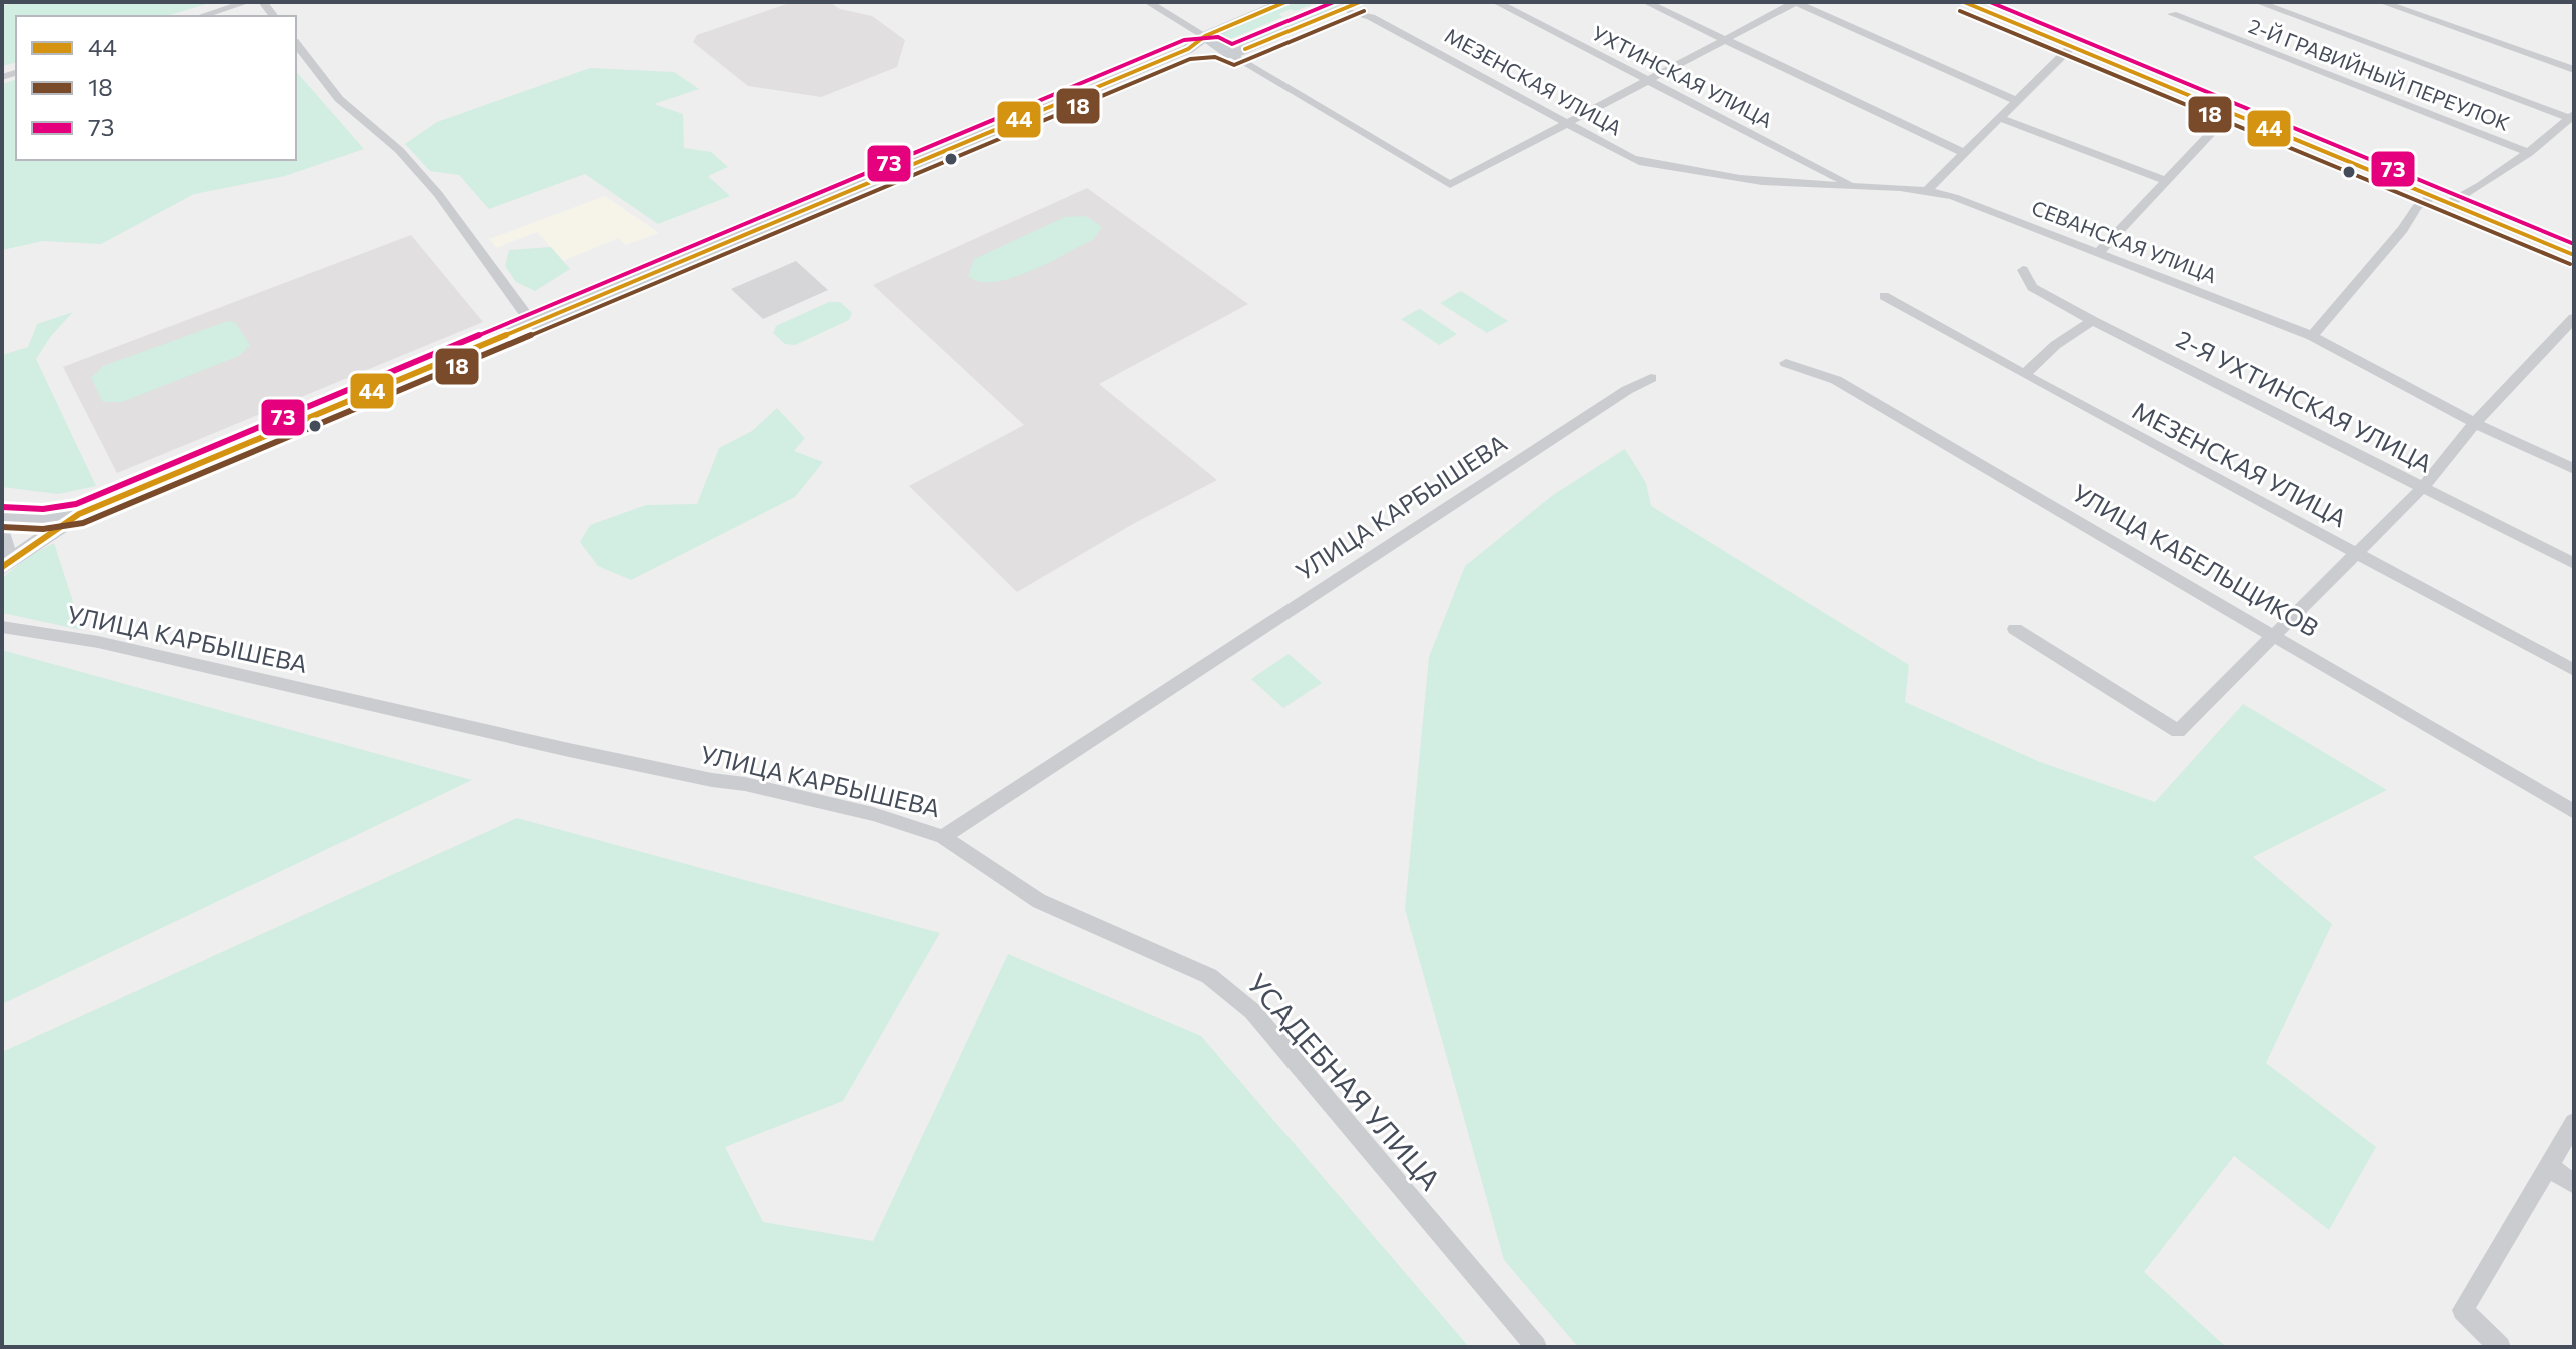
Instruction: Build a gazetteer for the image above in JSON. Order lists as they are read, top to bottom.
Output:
{
  "streets": {
    "street": [
      "2-Й ГРАВИЙНЫЙ ПЕРЕУЛОК",
      "УХТИНСКАЯ УЛИЦА",
      "МЕЗЕНСКАЯ УЛИЦА",
      "СЕВАНСКАЯ УЛИЦА",
      "2-Я УХТИНСКАЯ УЛИЦА",
      "УЛИЦА КАРБЫШЕВА",
      "УЛИЦА КАБЕЛЬЩИКОВ",
      "УСАДЕБНАЯ УЛИЦА"
    ]
  },
  "crossings": [
    ["УХТИНСКАЯ УЛИЦА", "СЕВАНСКАЯ УЛИЦА"],
    ["МЕЗЕНСКАЯ УЛИЦА", "СЕВАНСКАЯ УЛИЦА"],
    ["УЛИЦА КАРБЫШЕВА", "УСАДЕБНАЯ УЛИЦА"]
  ],
  "lines": ["transit line 44", "transit line 73", "transit line 18"],
  "legend": ["44", "18", "73"]
}
